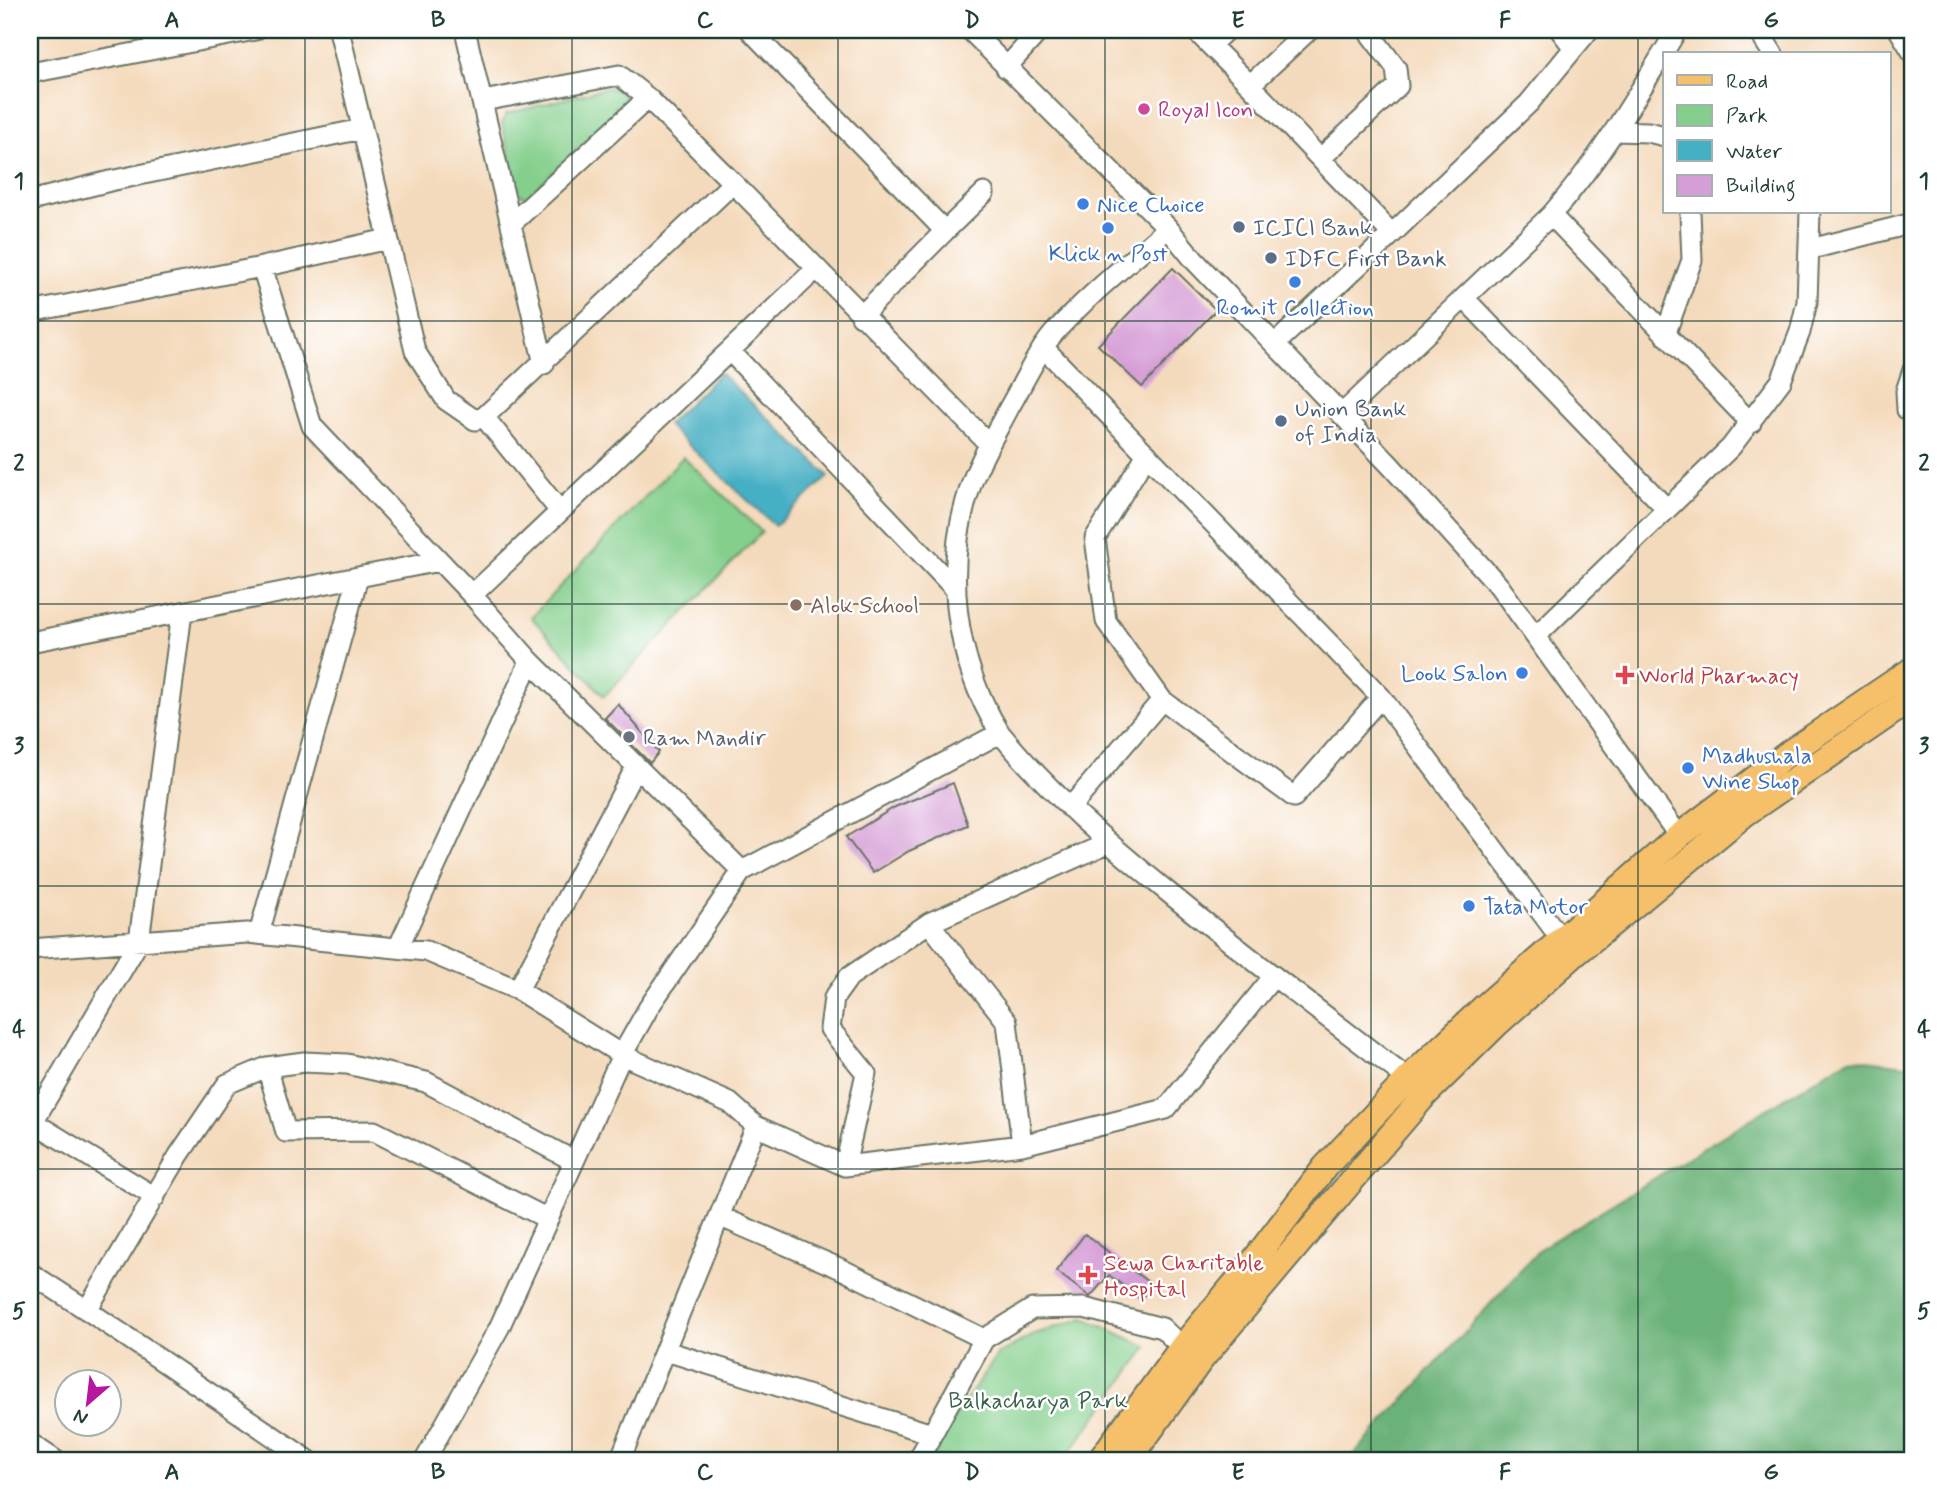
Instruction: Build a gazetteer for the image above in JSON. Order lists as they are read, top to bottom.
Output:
{
  "parks": ["Balkacharya Park"],
  "places": {
    "other": [
      "Royal Icon",
      "Nice Choice",
      "ICICI Bank",
      "Klick n Post",
      "IDFC First Bank",
      "Romit Collection",
      "Union Bank of India",
      "Alok School",
      "Look Salon",
      "Ram Mandir",
      "Madhushala Wine Shop",
      "Tata Motor"
    ],
    "health": ["World Pharmacy", "Sewa Charitable Hospital"]
  },
  "legend": [
    "Road",
    "Park",
    "Water",
    "Building"
  ],
  "north": "bottom left",
  "grid": {
    "columns": [
      "A",
      "B",
      "C",
      "D",
      "E",
      "F",
      "G"
    ],
    "rows": [
      "1",
      "2",
      "3",
      "4",
      "5"
    ]
  }
}
